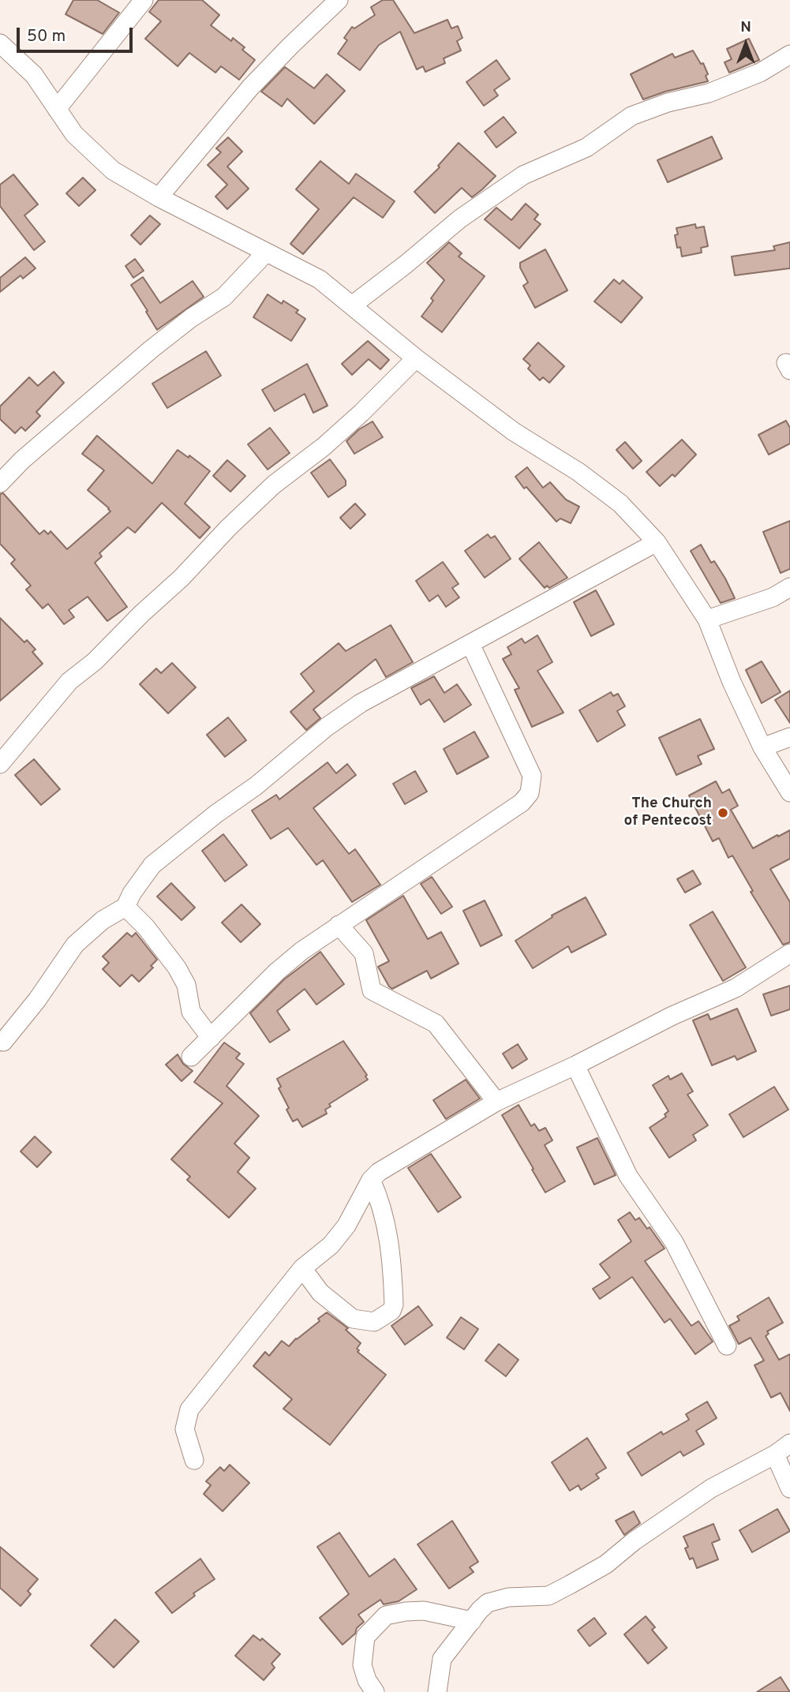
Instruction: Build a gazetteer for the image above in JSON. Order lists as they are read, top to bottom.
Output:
{
  "places": ["The Church of Pentecost"],
  "scale_bar": "50 m",
  "north": "top"
}
